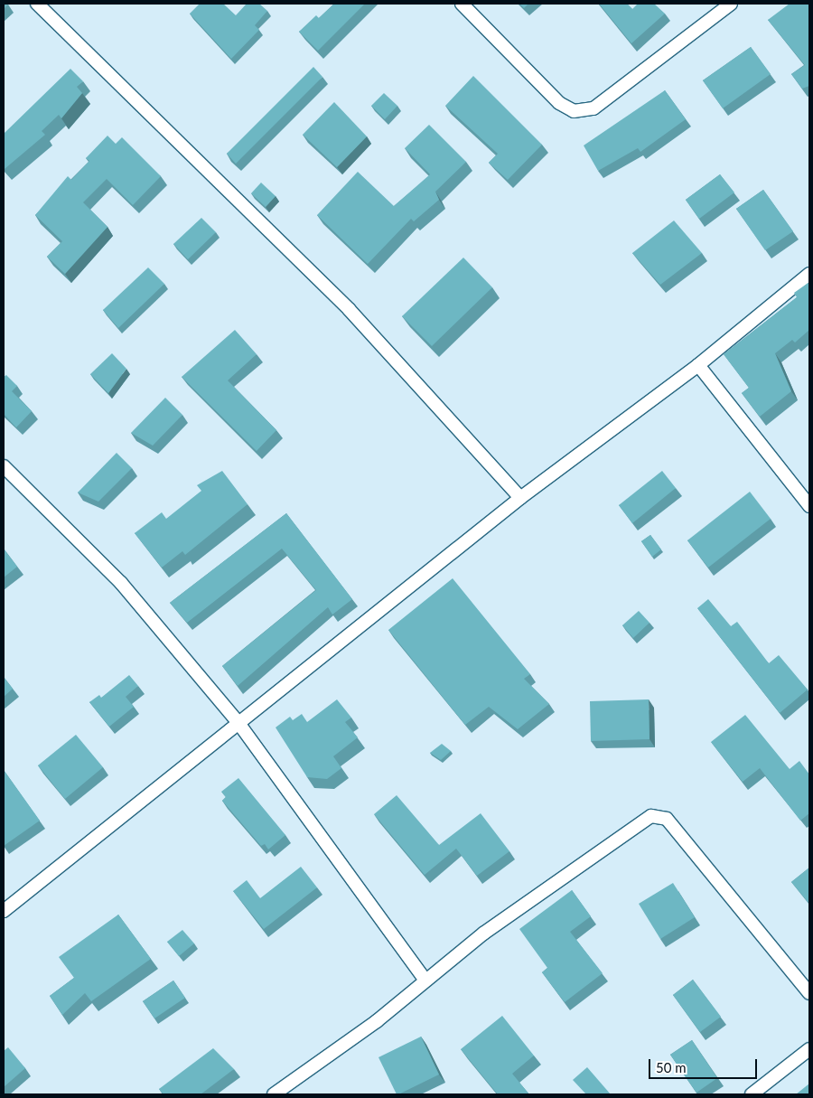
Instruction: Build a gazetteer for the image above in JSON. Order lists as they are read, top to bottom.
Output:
{
  "scale_bar": "50 m"
}
